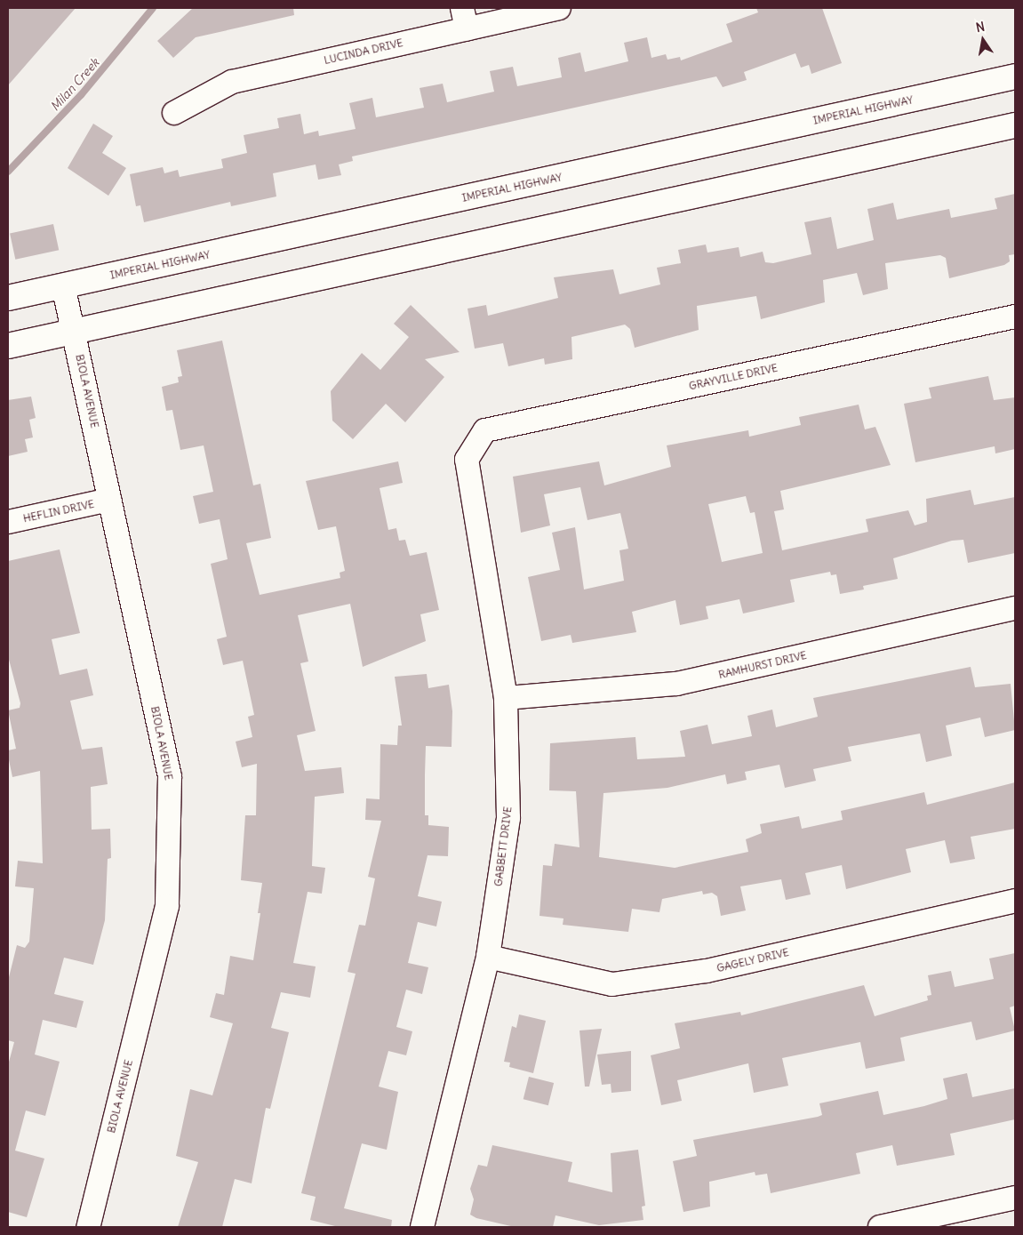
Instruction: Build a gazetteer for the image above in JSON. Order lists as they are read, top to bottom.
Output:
{
  "streets": {
    "main road": ["IMPERIAL HIGHWAY"],
    "street": [
      "LUCINDA DRIVE",
      "GRAYVILLE DRIVE",
      "BIOLA AVENUE",
      "HEFLIN DRIVE",
      "RAMHURST DRIVE",
      "GABBETT DRIVE",
      "GAGELY DRIVE"
    ]
  },
  "crossings": [
    ["IMPERIAL HIGHWAY", "BIOLA AVENUE"],
    ["GRAYVILLE DRIVE", "GABBETT DRIVE"],
    ["BIOLA AVENUE", "HEFLIN DRIVE"],
    ["RAMHURST DRIVE", "GABBETT DRIVE"],
    ["GABBETT DRIVE", "GAGELY DRIVE"]
  ],
  "water": ["Milan Creek"],
  "north": "top"
}
